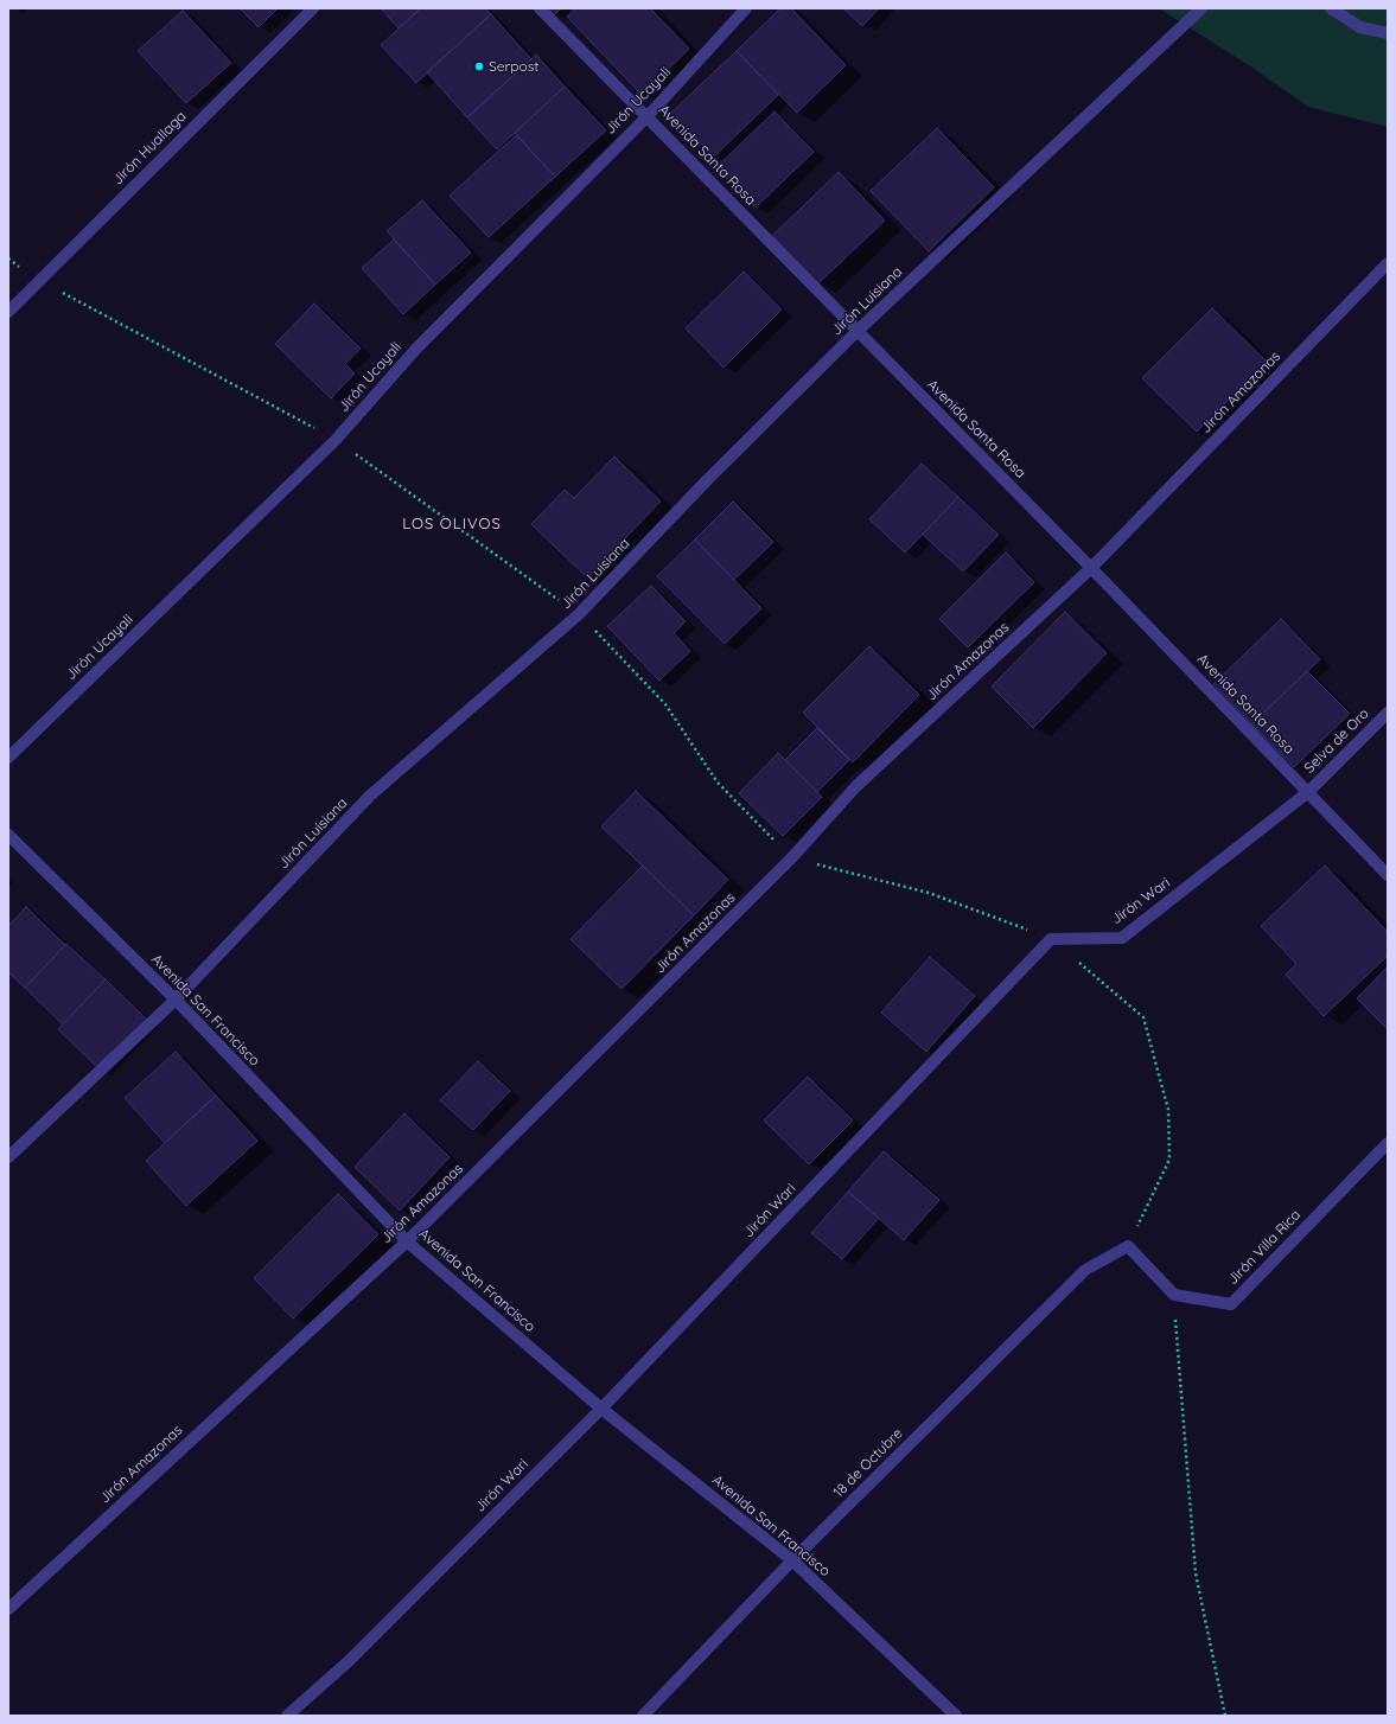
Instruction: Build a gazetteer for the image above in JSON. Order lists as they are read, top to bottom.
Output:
{
  "streets": {
    "street": [
      "Jirón Ucayali",
      "Jirón Huallaga",
      "Avenida Santa Rosa",
      "Jirón Luisiana",
      "Jirón Amazonas",
      "Selva de Oro",
      "Jirón Wari",
      "Avenida San Francisco",
      "Jirón Villa Rica",
      "18 de Octubre"
    ]
  },
  "crossings": [
    ["Jirón Ucayali", "Avenida Santa Rosa"],
    ["Avenida Santa Rosa", "Jirón Luisiana"],
    ["Avenida Santa Rosa", "Jirón Amazonas"],
    ["Avenida Santa Rosa", "Selva de Oro"],
    ["Avenida Santa Rosa", "Jirón Wari"],
    ["Jirón Luisiana", "Avenida San Francisco"],
    ["Jirón Amazonas", "Avenida San Francisco"],
    ["Selva de Oro", "Jirón Wari"],
    ["Jirón Wari", "Avenida San Francisco"],
    ["Avenida San Francisco", "18 de Octubre"]
  ],
  "districts": ["LOS OLIVOS"],
  "places": ["Serpost"]
}
